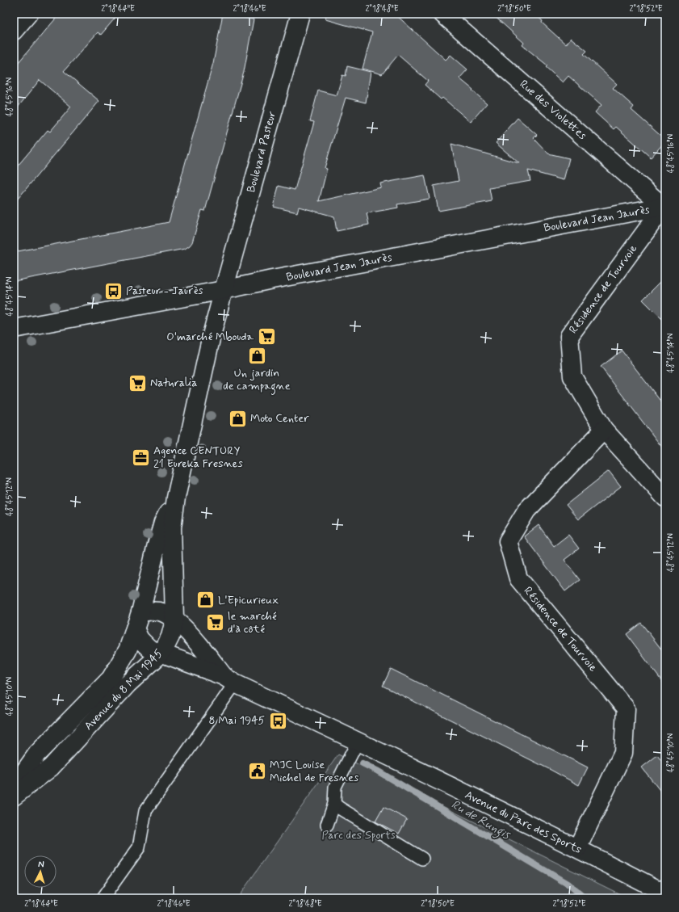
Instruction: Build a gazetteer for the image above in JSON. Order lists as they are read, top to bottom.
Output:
{
  "streets": {
    "street": [
      "Rue des Violettes",
      "Boulevard Pasteur",
      "Boulevard Jean Jaurès",
      "Résidence de Tourvoie",
      "Avenue du 8 Mai 1945",
      "Avenue du Parc des Sports"
    ]
  },
  "crossings": [
    ["Rue des Violettes", "Boulevard Jean Jaurès"],
    ["Rue des Violettes", "Résidence de Tourvoie"],
    ["Boulevard Pasteur", "Boulevard Jean Jaurès"],
    ["Boulevard Pasteur", "Avenue du 8 Mai 1945"],
    ["Boulevard Jean Jaurès", "Résidence de Tourvoie"],
    ["Boulevard Jean Jaurès", "Avenue du 8 Mai 1945"],
    ["Résidence de Tourvoie", "Avenue du Parc des Sports"],
    ["Avenue du 8 Mai 1945", "Avenue du Parc des Sports"]
  ],
  "water": ["Ru de Rungis"],
  "parks": ["Parc des Sports"],
  "places": {
    "bus stop": ["Pasteur - Jaurès", "8 Mai 1945"],
    "supermarket": ["O'marché Mbouda", "Naturalia", "le marché d'à côté"],
    "shop": ["Un jardin de campagne", "Moto Center", "L'Epicurieux"],
    "office": ["Agence CENTURY 21 Eureka Fresnes"],
    "public building": ["MJC Louise Michel de Fresnes"]
  },
  "north": "top",
  "coordinates": [
    "2°18'44\"E",
    "2°18'46\"E",
    "2°18'48\"E",
    "2°18'50\"E",
    "2°18'52\"E",
    "48°45'16\"N",
    "48°45'14\"N",
    "48°45'12\"N",
    "48°45'10\"N"
  ]
}
